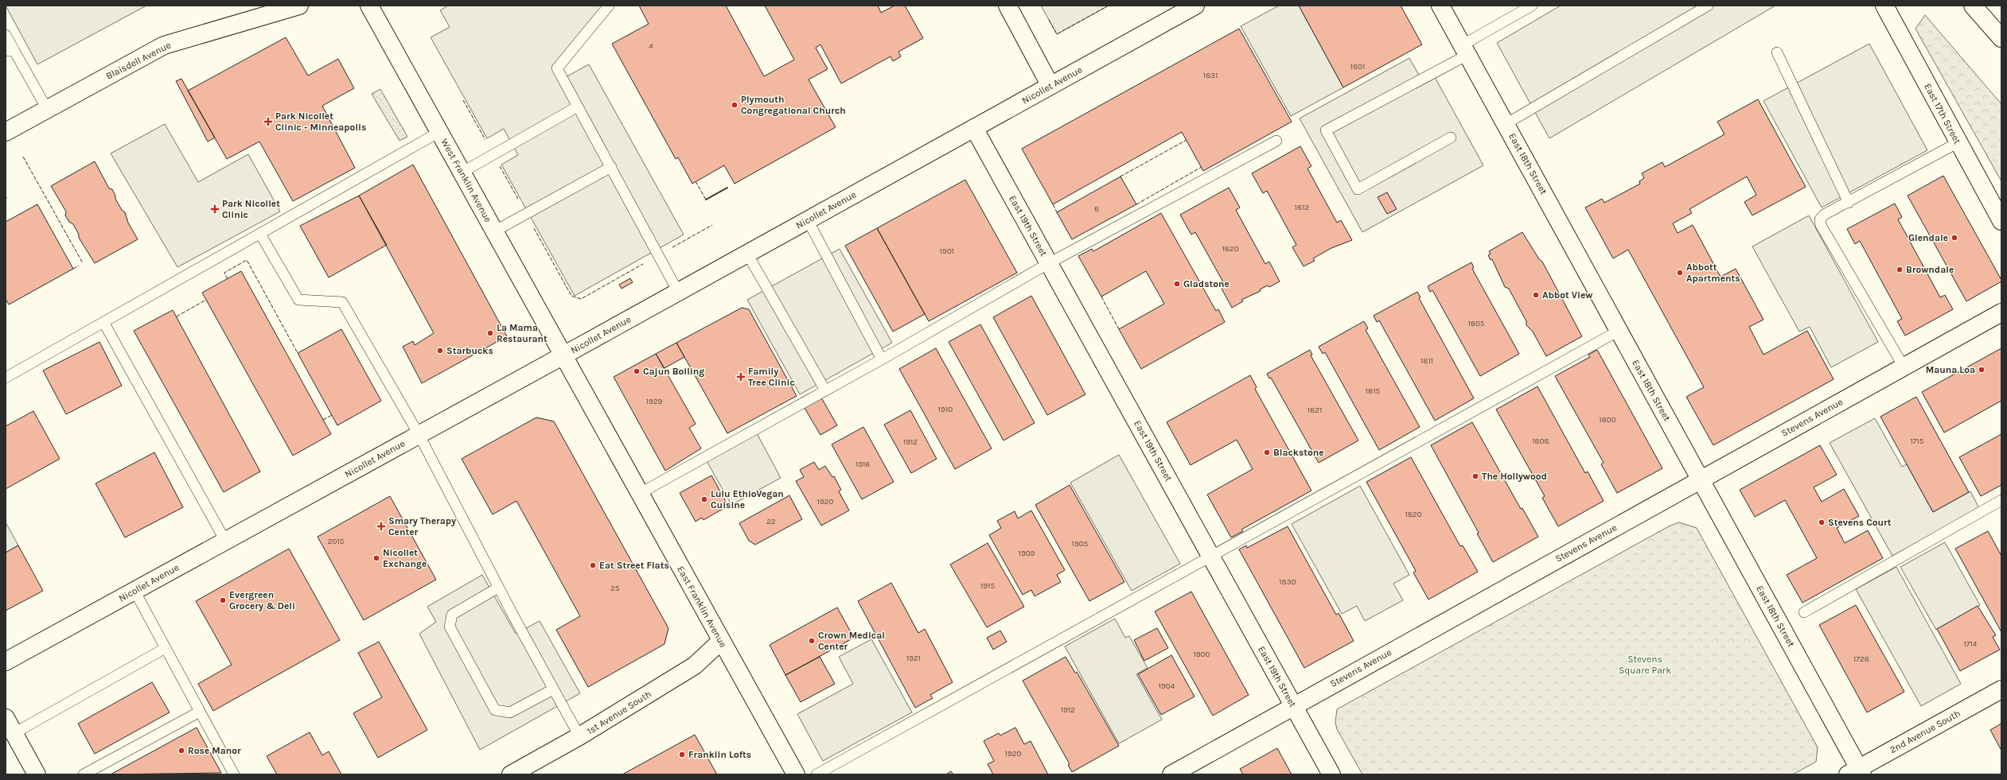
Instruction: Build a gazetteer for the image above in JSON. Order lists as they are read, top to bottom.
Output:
{
  "streets": {
    "main road": [
      "Blaisdell Avenue",
      "Nicollet Avenue",
      "East 17th Street",
      "East 18th Street",
      "West Franklin Avenue",
      "East 19th Street",
      "Stevens Avenue",
      "East Franklin Avenue",
      "1st Avenue South",
      "2nd Avenue South"
    ]
  },
  "crossings": [
    ["Nicollet Avenue", "West Franklin Avenue"],
    ["Nicollet Avenue", "East 19th Street"],
    ["Nicollet Avenue", "East Franklin Avenue"],
    ["East 18th Street", "Stevens Avenue"],
    ["East 18th Street", "2nd Avenue South"],
    ["West Franklin Avenue", "East Franklin Avenue"],
    ["East 19th Street", "Stevens Avenue"],
    ["East Franklin Avenue", "1st Avenue South"]
  ],
  "parks": ["Stevens Square Park"],
  "places": {
    "other": [
      "Plymouth Congregational Church",
      "Glendale",
      "Browndale",
      "Abbott Apartments",
      "Gladstone",
      "Abbot View",
      "La Mama Restaurant",
      "Starbucks",
      "Mauna Loa",
      "Cajun Boiling",
      "Blackstone",
      "The Hollywood",
      "Lulu EthioVegan Cuisine",
      "Stevens Court",
      "Nicollet Exchange",
      "Eat Street Flats",
      "Evergreen Grocery & Deli",
      "Crown Medical Center",
      "Rose Manor",
      "Franklin Lofts"
    ],
    "health": [
      "Park Nicollet Clinic - Minneapolis",
      "Park Nicollet Clinic",
      "Family Tree Clinic",
      "Smary Therapy Center"
    ]
  },
  "house_numbers": [
    "4",
    "1801",
    "1831",
    "1812",
    "8",
    "1820",
    "1901",
    "1805",
    "1811",
    "1815",
    "1929",
    "1910",
    "1821",
    "1800",
    "1808",
    "1715",
    "1912",
    "1916",
    "1920",
    "1820",
    "22",
    "2015",
    "1905",
    "1909",
    "1830",
    "1915",
    "25",
    "1714",
    "1900",
    "1921",
    "1728",
    "1904",
    "1912",
    "1920"
  ]
}
